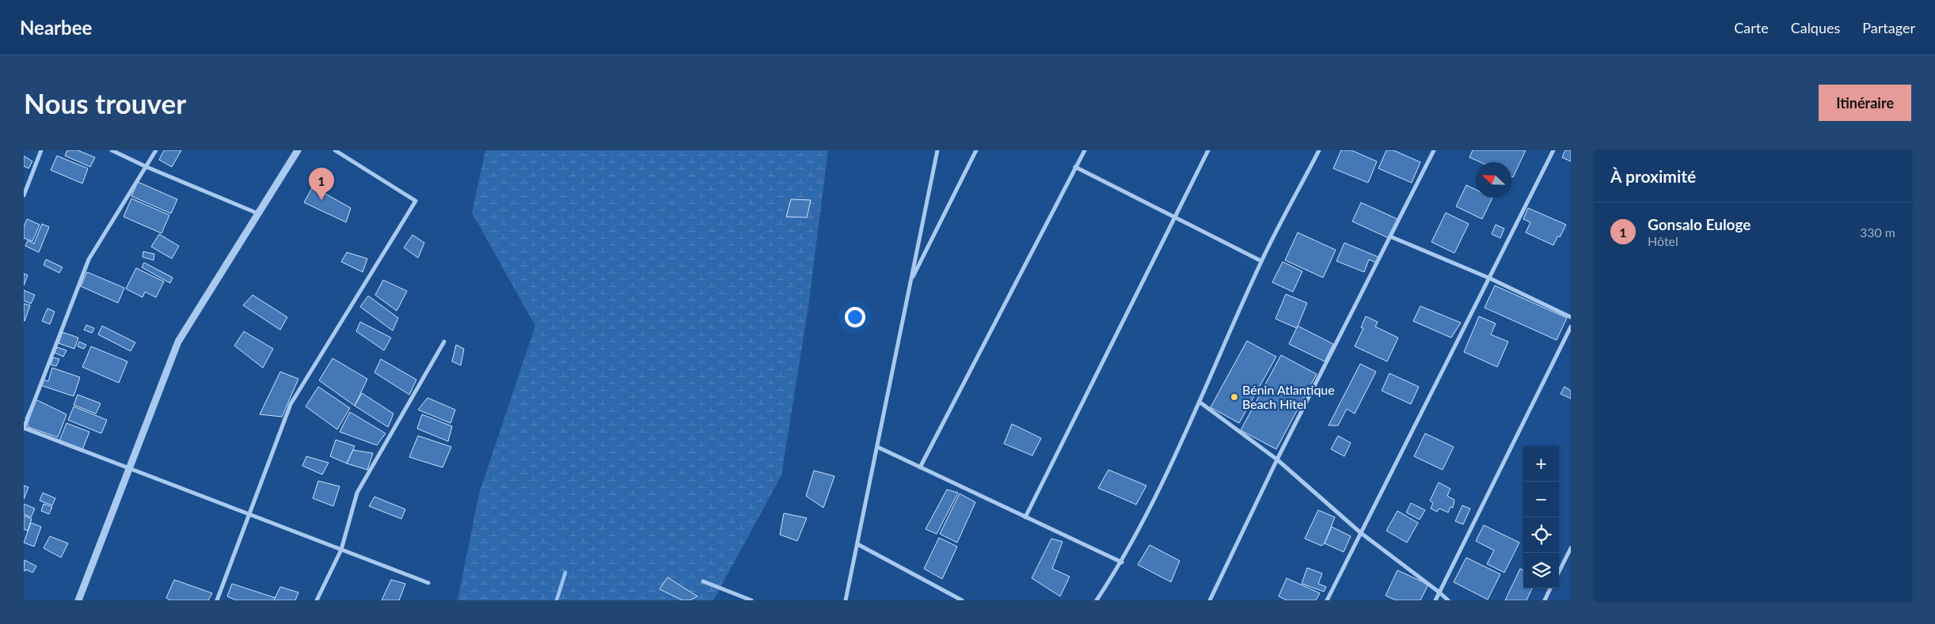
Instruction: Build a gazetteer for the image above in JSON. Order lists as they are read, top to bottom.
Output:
{
  "places": ["Bénin Atlantique Beach Hitel"],
  "north": "top left",
  "page": {
    "header": "Nearbee",
    "nav": ["Carte", "Calques", "Partager"],
    "buttons": "Itinéraire",
    "title": "Nous trouver",
    "heading": "À proximité",
    "pins": "1",
    "list": [
      {
        "mark": "1",
        "name": "Gonsalo Euloge",
        "note": "Hôtel",
        "value": "330 m"
      }
    ],
    "map_buttons": ["+", "−"]
  }
}
